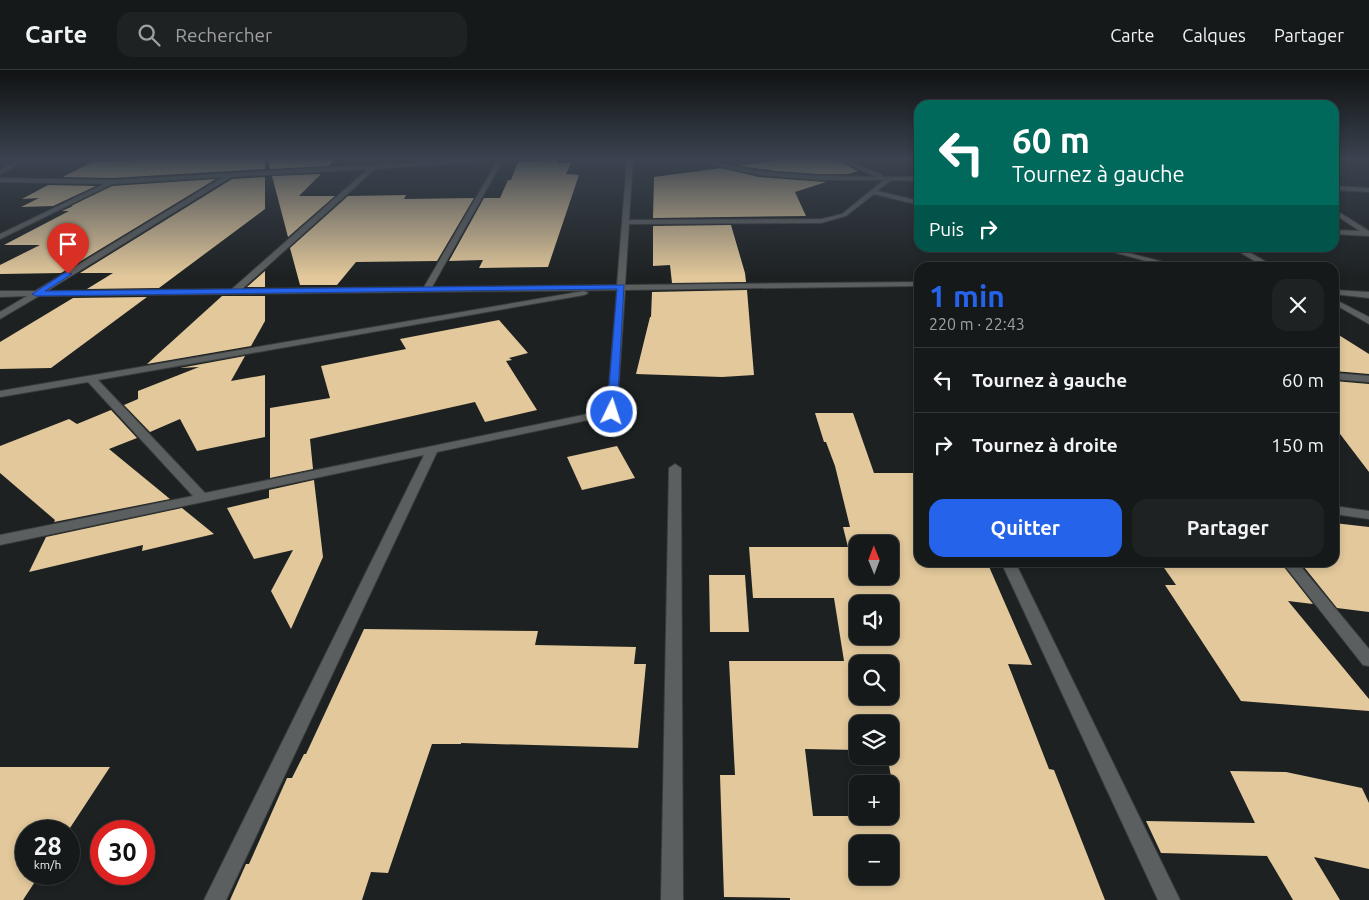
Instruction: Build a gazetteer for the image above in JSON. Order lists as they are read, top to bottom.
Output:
{
  "north": "top",
  "page": {
    "header": "Carte",
    "search": "Rechercher",
    "nav": ["Carte", "Calques", "Partager"],
    "turn": ["60 m", "Tournez à gauche"],
    "then": "Puis",
    "heading": ["1 min", "220 m · 22:43"],
    "list": [
      {
        "name": "Tournez à gauche",
        "value": "60 m"
      },
      {
        "name": "Tournez à droite",
        "value": "150 m"
      }
    ],
    "buttons": ["Quitter", "Partager"],
    "map_buttons": ["+", "−"],
    "speed": "28 km/h",
    "limit": "30"
  }
}
